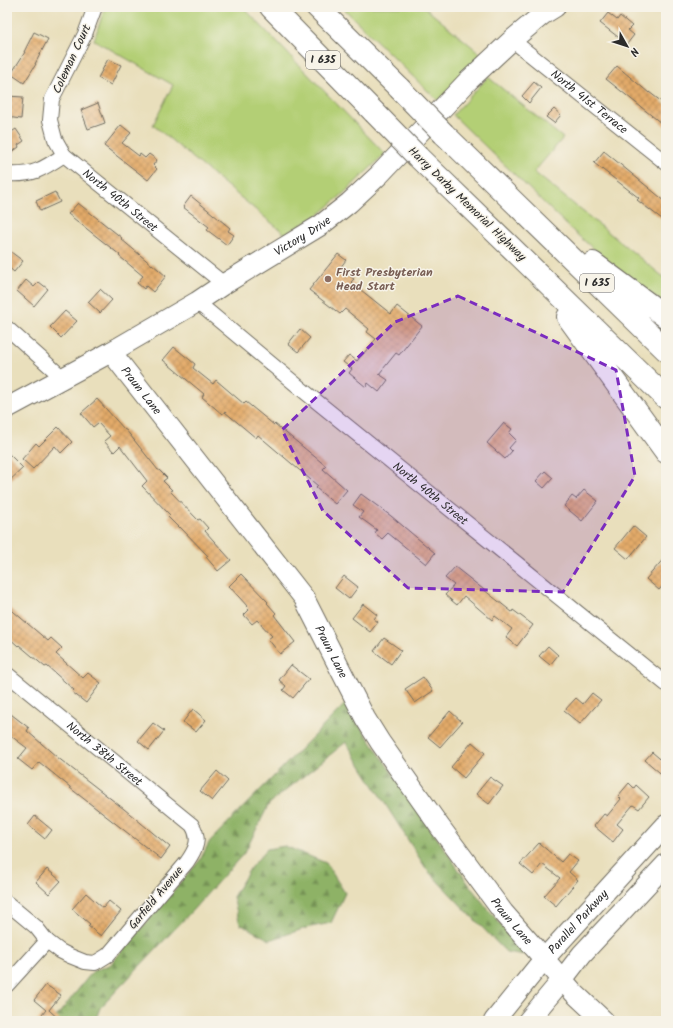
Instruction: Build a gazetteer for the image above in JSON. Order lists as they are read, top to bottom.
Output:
{
  "streets": {
    "highway": ["I 635", "Harry Darby Memorial Highway"],
    "main road": ["Victory Drive", "Praun Lane", "Parallel Parkway"],
    "street": [
      "Coleman Court",
      "North 41st Terrace",
      "North 40th Street",
      "North 38th Street",
      "Garfield Avenue"
    ]
  },
  "crossings": [
    ["Coleman Court", "North 40th Street"],
    ["North 41st Terrace", "Victory Drive"],
    ["North 40th Street", "Victory Drive"],
    ["Victory Drive", "Praun Lane"],
    ["Praun Lane", "Parallel Parkway"],
    ["North 38th Street", "Garfield Avenue"]
  ],
  "places": ["First Presbyterian Head Start"],
  "north": "bottom right"
}
